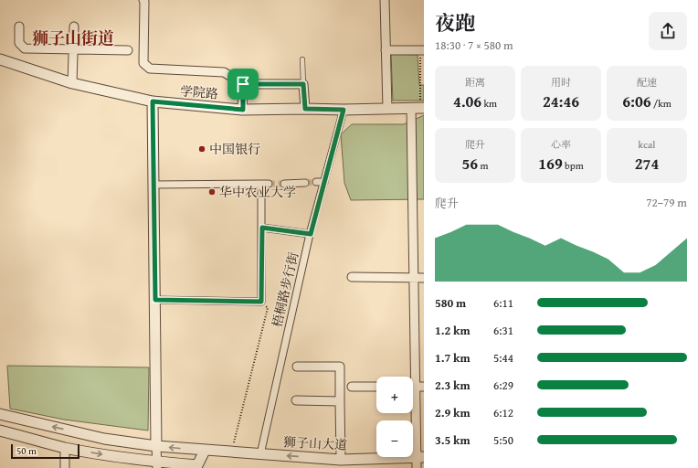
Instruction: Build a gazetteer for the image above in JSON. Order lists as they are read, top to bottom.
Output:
{
  "streets": {
    "street": ["学院路", "梧桐路步行街", "狮子山大道"]
  },
  "crossings": [
    ["学院路", "梧桐路步行街"],
    ["梧桐路步行街", "狮子山大道"]
  ],
  "districts": ["狮子山街道"],
  "places": ["中国银行", "华中农业大学"],
  "scale_bar": "50 m",
  "page": {
    "heading": ["夜跑", "18:30 · 7 × 580 m"],
    "stats": [
      ["距离", "4.06 km"],
      ["用时", "24:46"],
      ["配速", "6:06 /km"],
      ["爬升", "56 m"],
      ["心率", "169 bpm"],
      ["kcal", "274"]
    ],
    "chart": ["爬升", "72–79 m"],
    "list": [
      {
        "name": "580 m",
        "note": "6:11"
      },
      {
        "name": "1.2 km",
        "note": "6:31"
      },
      {
        "name": "1.7 km",
        "note": "5:44"
      },
      {
        "name": "2.3 km",
        "note": "6:29"
      },
      {
        "name": "2.9 km",
        "note": "6:12"
      },
      {
        "name": "3.5 km",
        "note": "5:50"
      }
    ],
    "map_buttons": ["+", "−"],
    "scale": "50 m"
  }
}
